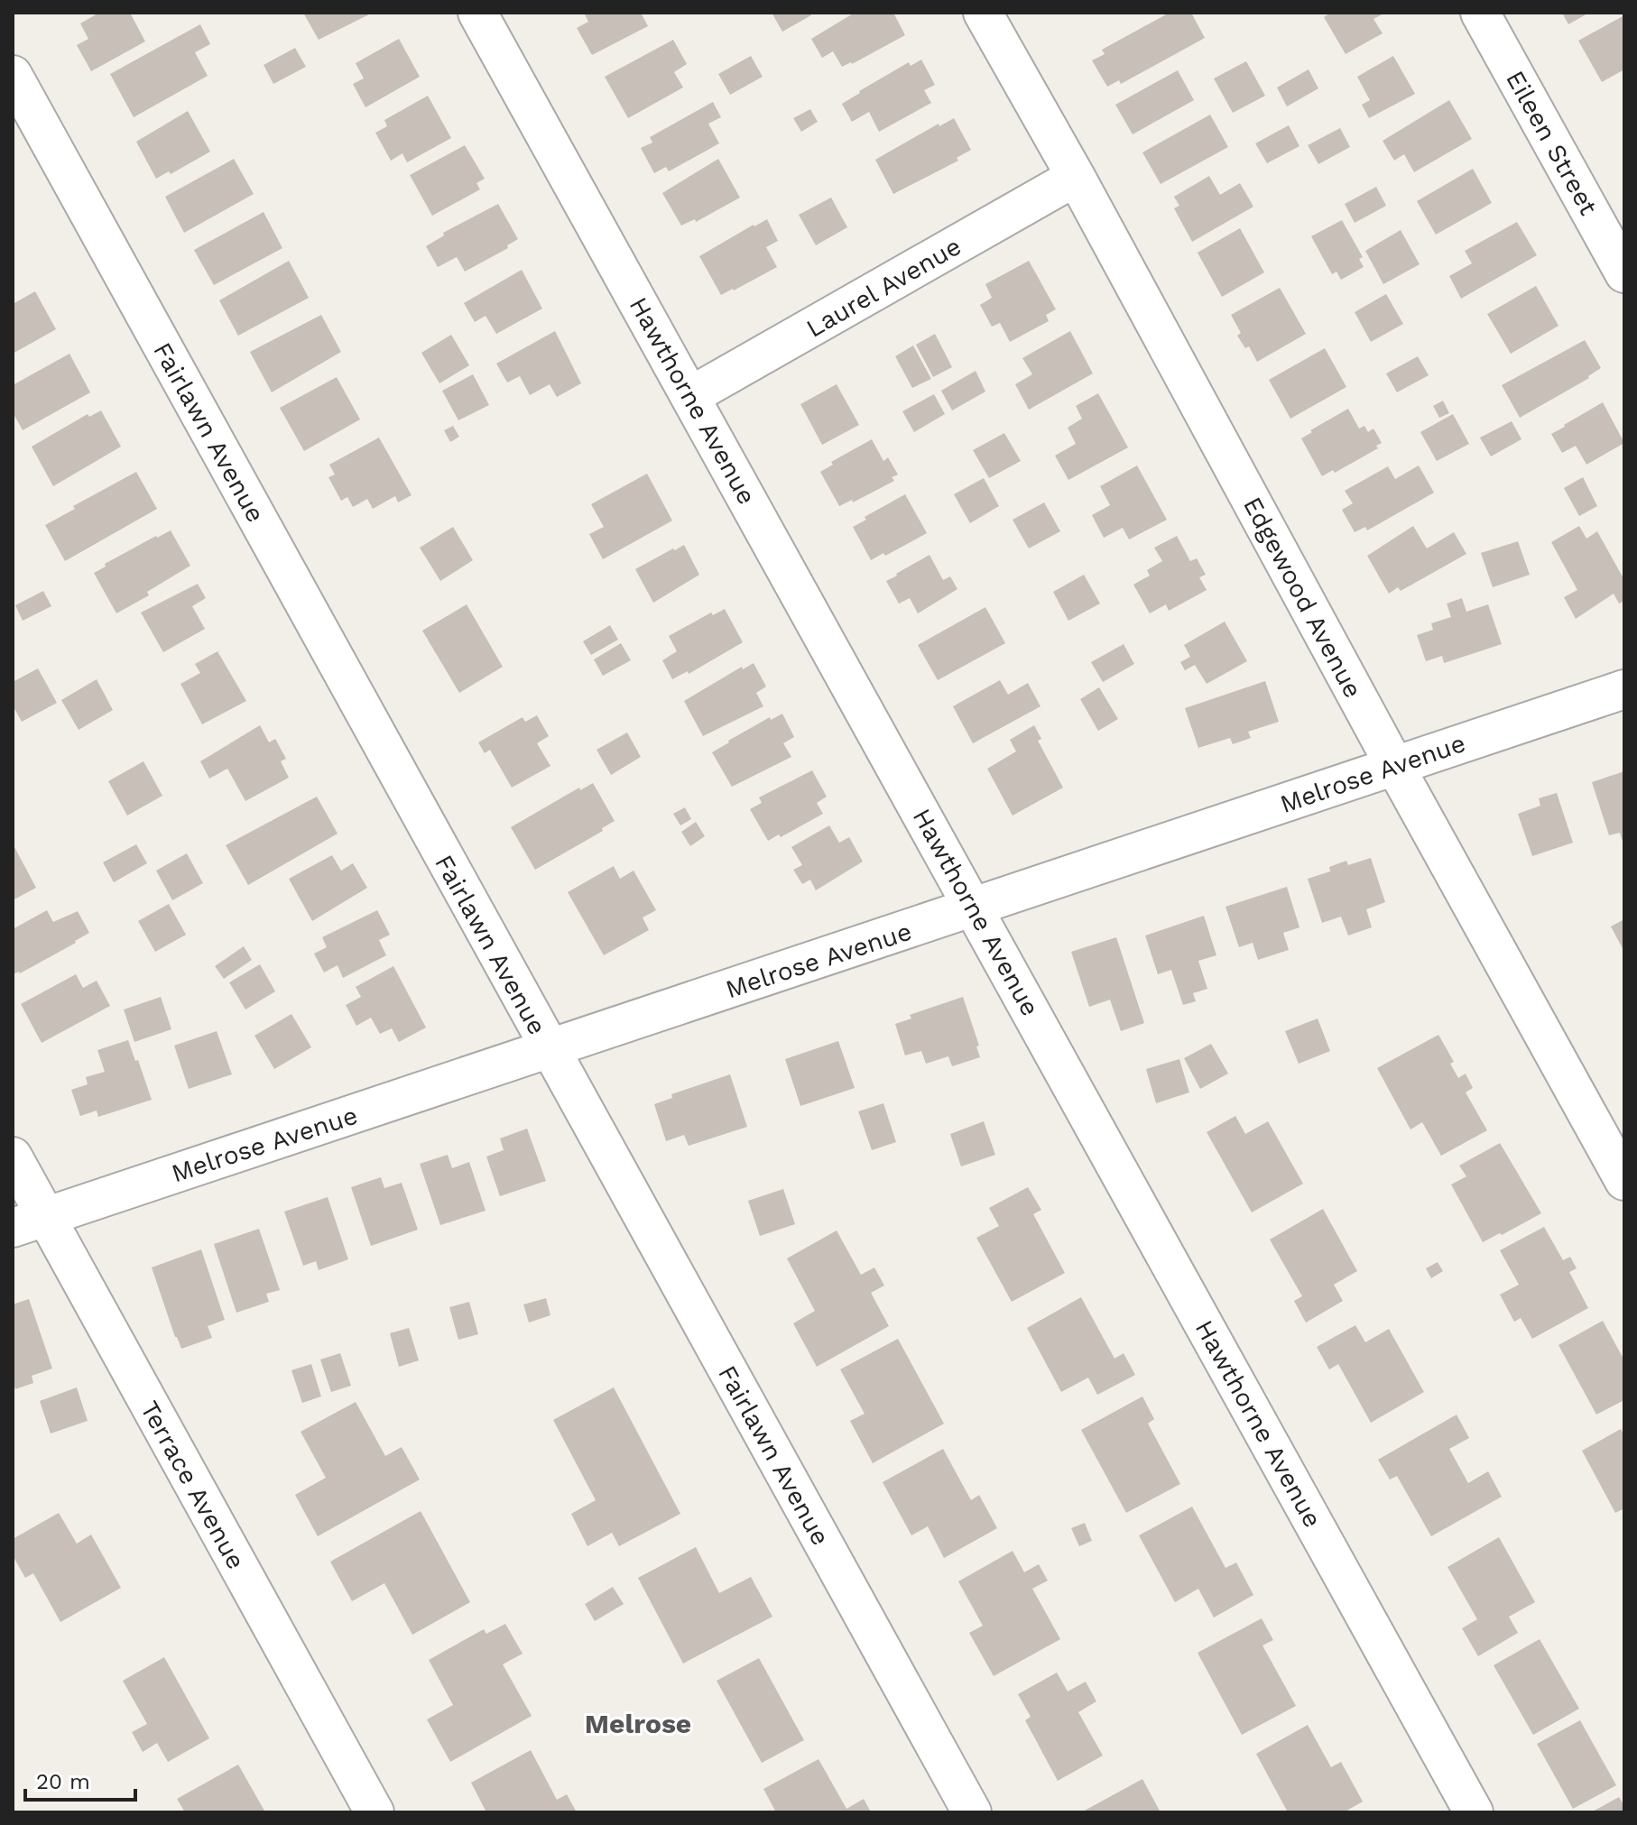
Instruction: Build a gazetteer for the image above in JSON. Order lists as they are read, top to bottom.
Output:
{
  "streets": {
    "street": [
      "Eileen Street",
      "Laurel Avenue",
      "Hawthorne Avenue",
      "Fairlawn Avenue",
      "Edgewood Avenue",
      "Melrose Avenue",
      "Terrace Avenue"
    ]
  },
  "crossings": [
    ["Laurel Avenue", "Hawthorne Avenue"],
    ["Laurel Avenue", "Edgewood Avenue"],
    ["Hawthorne Avenue", "Melrose Avenue"],
    ["Fairlawn Avenue", "Melrose Avenue"],
    ["Edgewood Avenue", "Melrose Avenue"],
    ["Melrose Avenue", "Terrace Avenue"]
  ],
  "districts": ["Melrose"],
  "scale_bar": "20 m"
}
